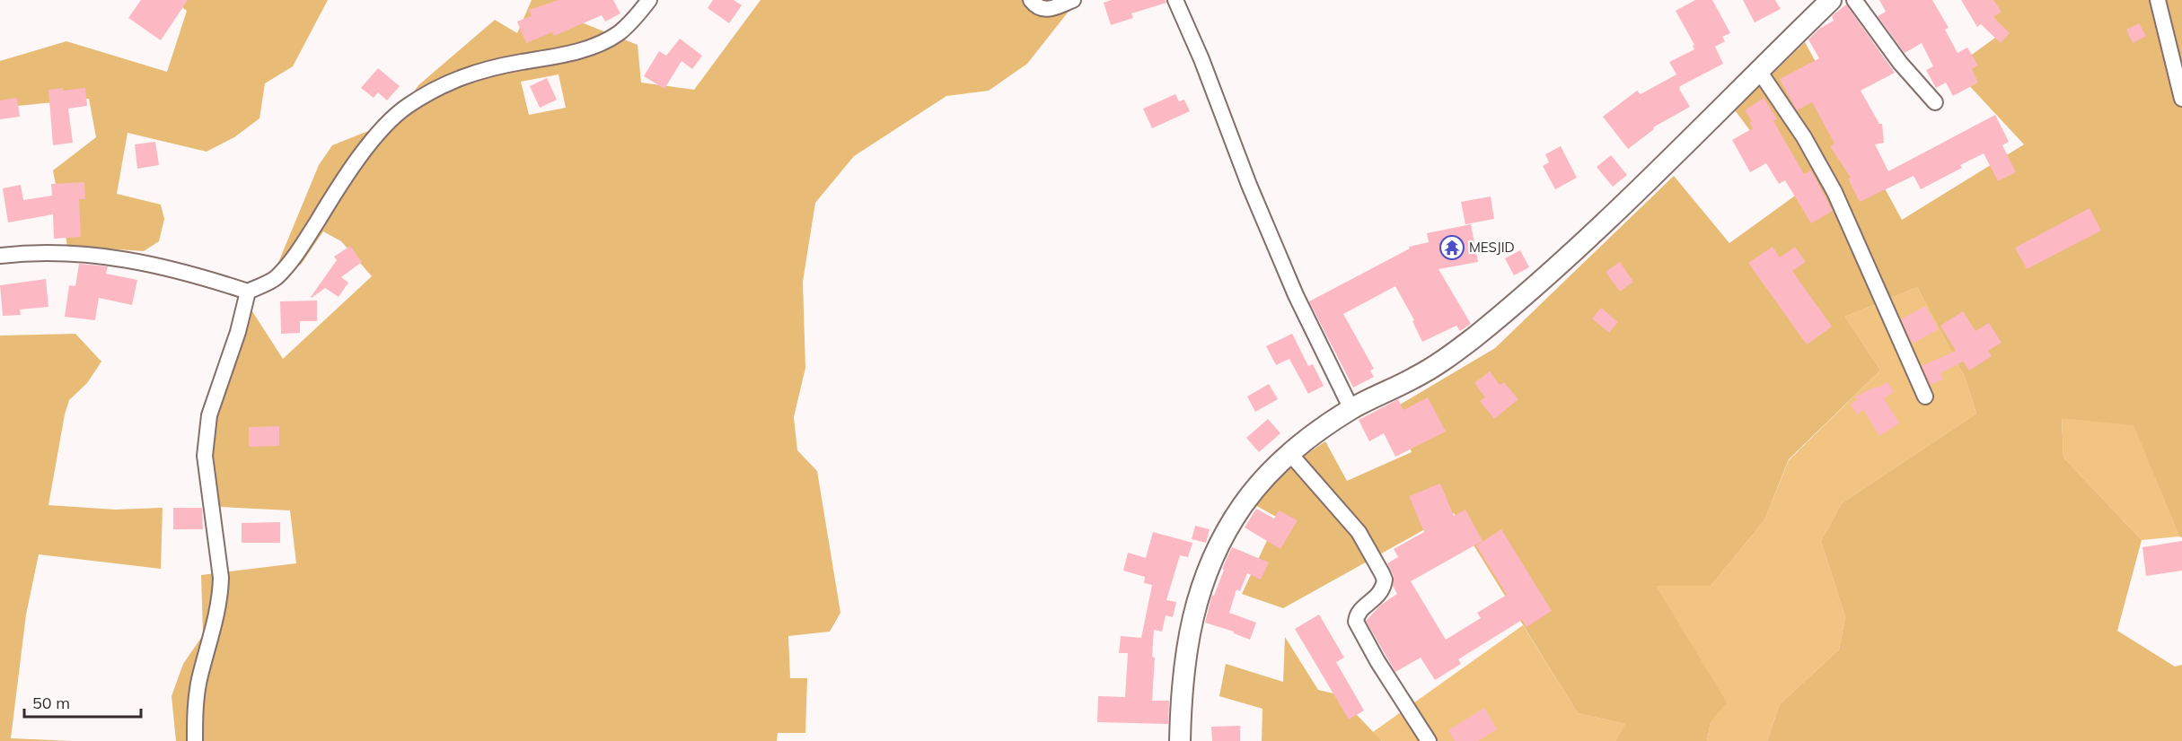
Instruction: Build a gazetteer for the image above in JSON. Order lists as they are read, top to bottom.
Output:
{
  "places": {
    "temple": ["MESJID"]
  },
  "scale_bar": "50 m"
}
